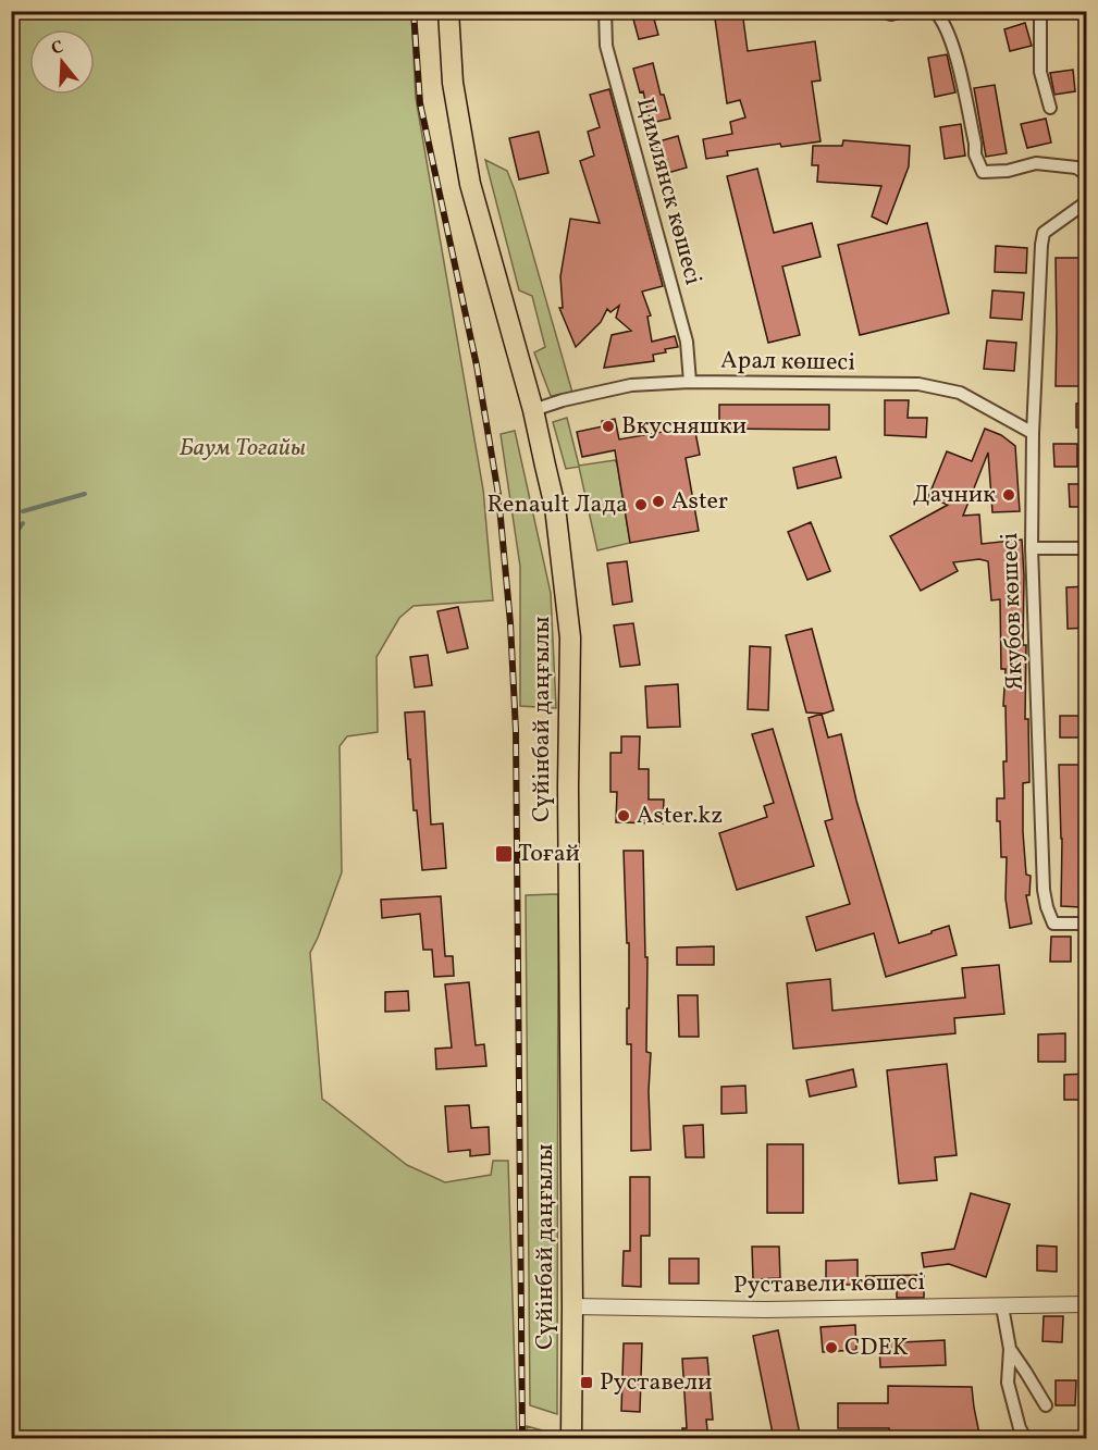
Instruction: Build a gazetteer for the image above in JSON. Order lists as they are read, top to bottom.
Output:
{
  "streets": {
    "main road": ["Сүйінбай даңғылы"],
    "street": [
      "Цимлянск көшесі",
      "Арал көшесі",
      "Якубов көшесі",
      "Руставели көшесі"
    ]
  },
  "crossings": [
    ["Цимлянск көшесі", "Арал көшесі"],
    ["Арал көшесі", "Якубов көшесі"],
    ["Арал көшесі", "Сүйінбай даңғылы"],
    ["Сүйінбай даңғылы", "Руставели көшесі"]
  ],
  "parks": ["Баум Тоғайы"],
  "places": {
    "other": [
      "Вкусняшки",
      "Дачник",
      "Aster",
      "Renault Лада",
      "Aster.kz",
      "CDEK"
    ],
    "transit": ["Тоғай", "Руставели"]
  },
  "north": "top"
}
